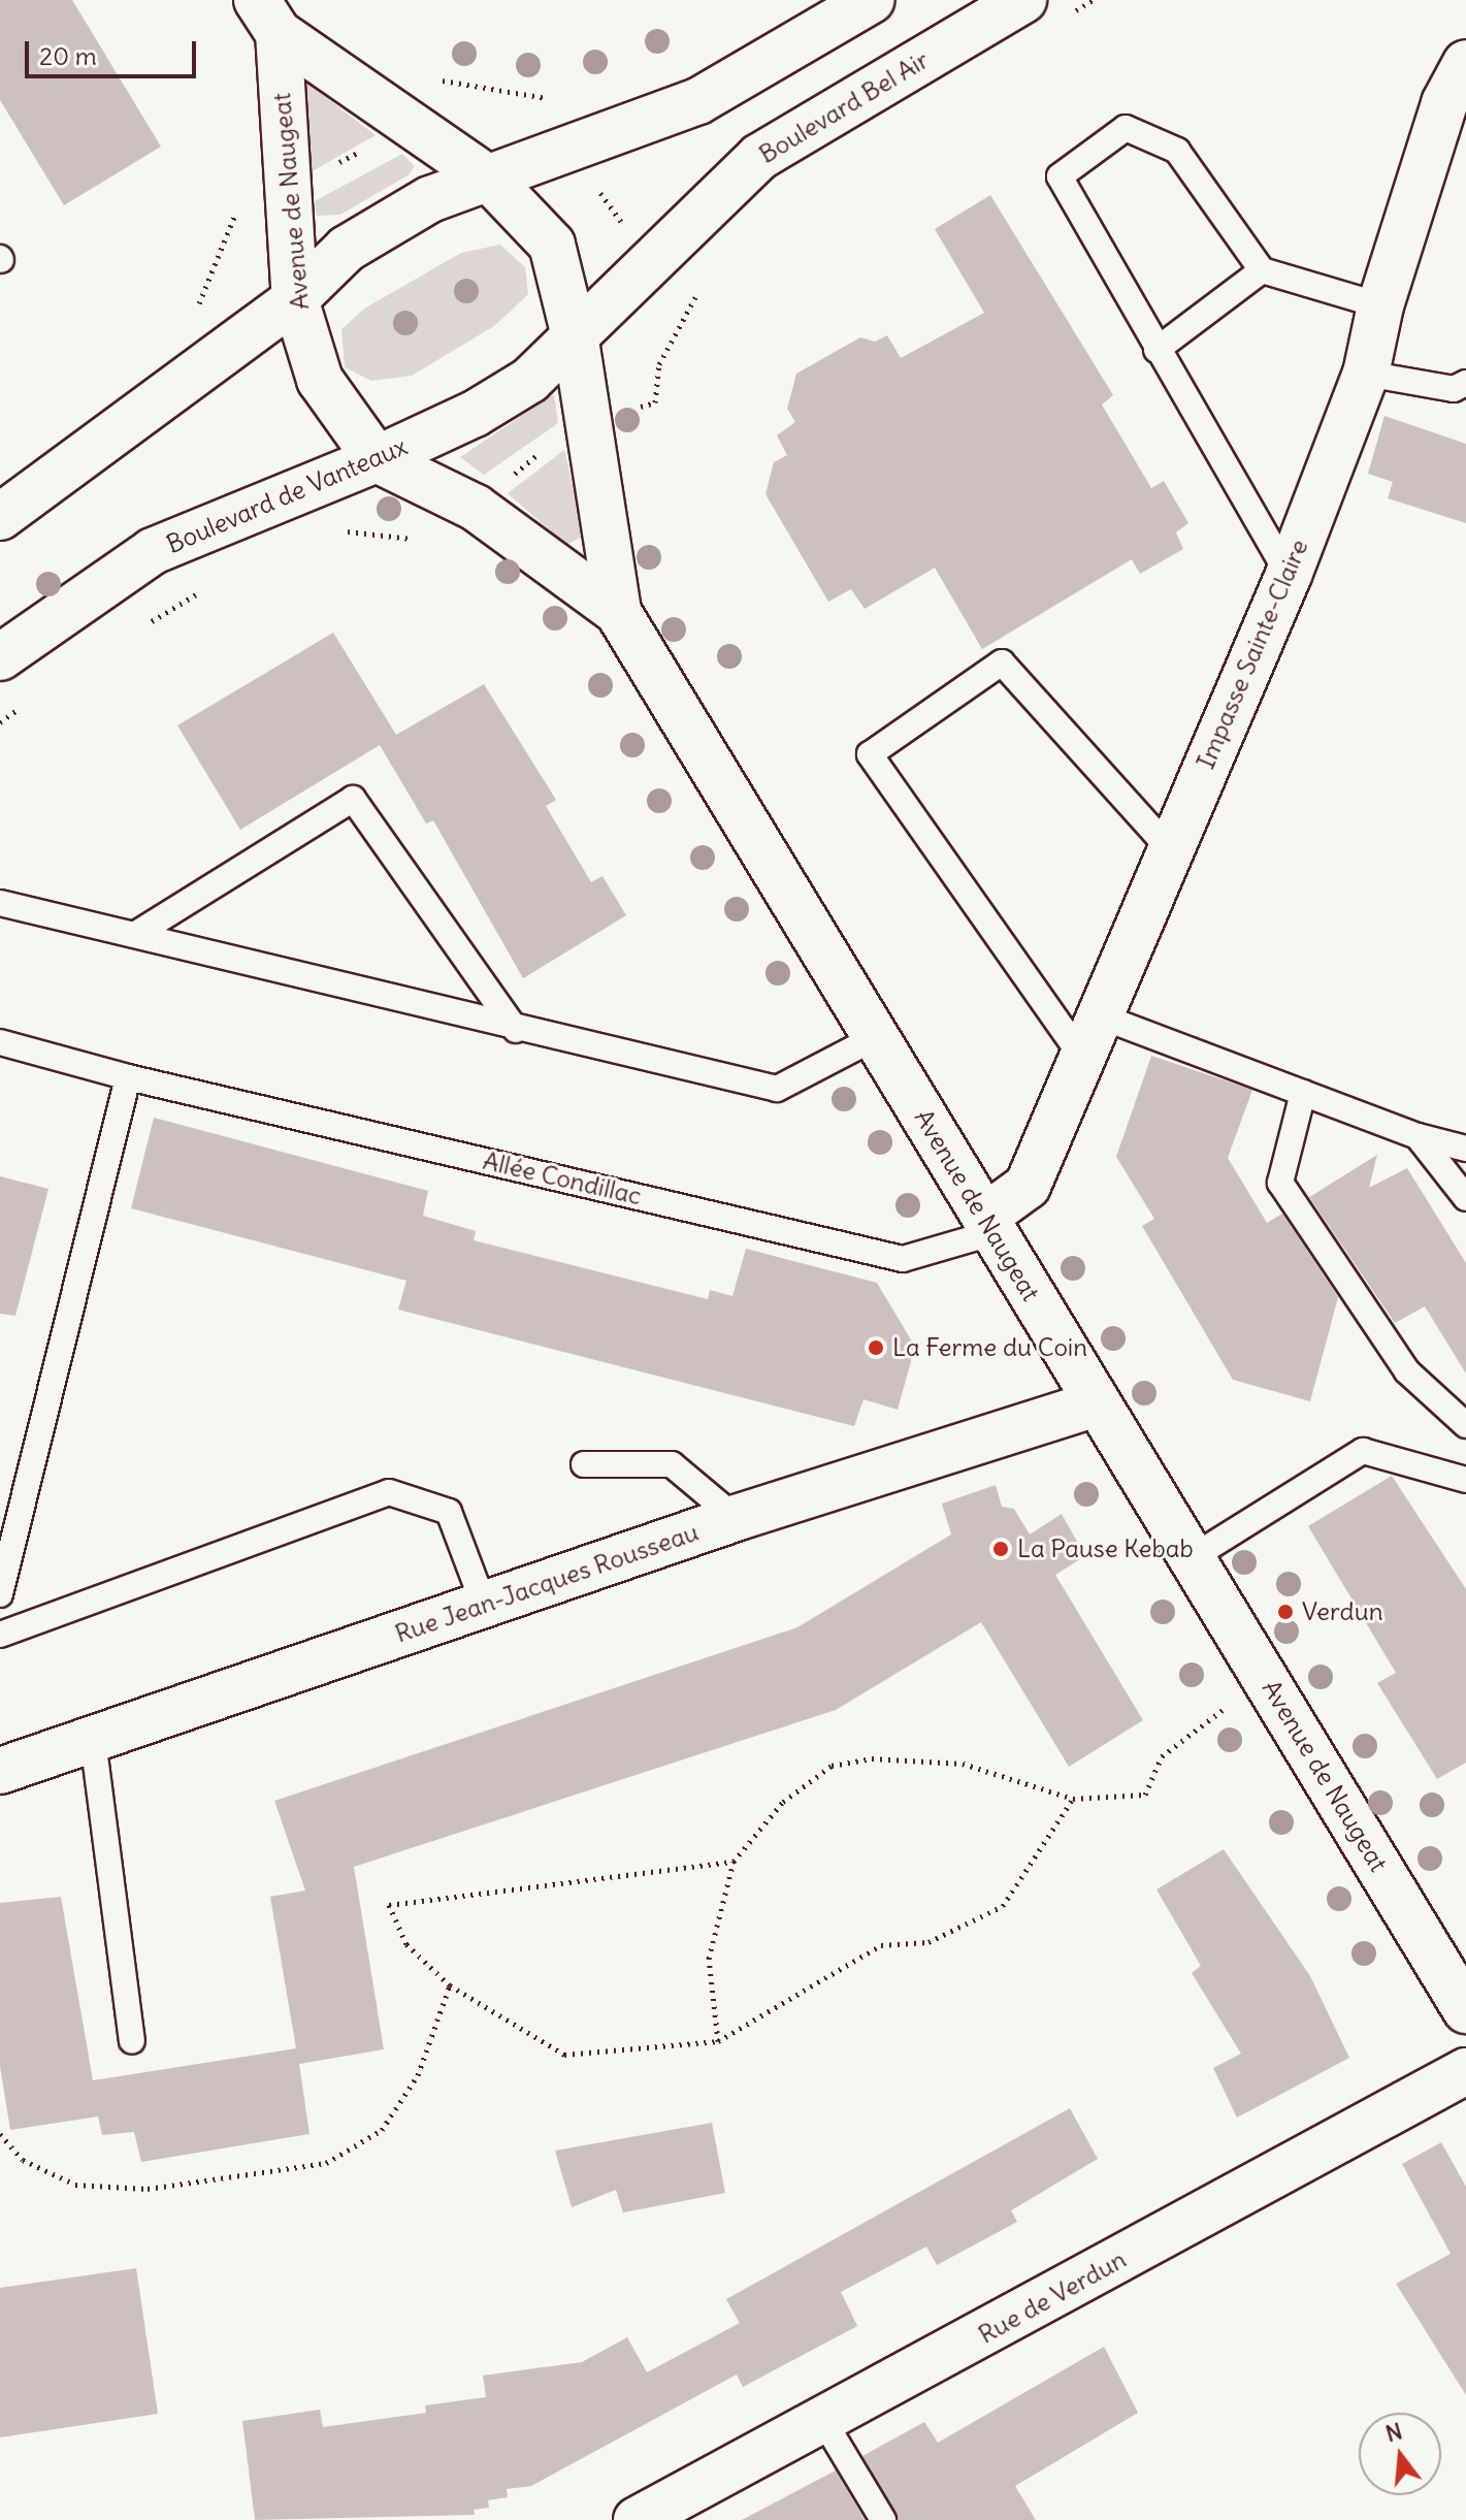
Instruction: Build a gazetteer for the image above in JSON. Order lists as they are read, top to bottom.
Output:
{
  "streets": {
    "street": [
      "Boulevard Bel Air",
      "Avenue de Naugeat",
      "Boulevard de Vanteaux",
      "Impasse Sainte-Claire",
      "Rue Jean-Jacques Rousseau",
      "Rue de Verdun"
    ],
    "lane": ["Allée Condillac"]
  },
  "crossings": [
    ["Boulevard Bel Air", "Avenue de Naugeat"],
    ["Boulevard Bel Air", "Boulevard de Vanteaux"],
    ["Avenue de Naugeat", "Boulevard de Vanteaux"],
    ["Avenue de Naugeat", "Impasse Sainte-Claire"],
    ["Avenue de Naugeat", "Allée Condillac"],
    ["Avenue de Naugeat", "Rue Jean-Jacques Rousseau"],
    ["Impasse Sainte-Claire", "Allée Condillac"]
  ],
  "places": ["La Ferme du Coin", "La Pause Kebab", "Verdun"],
  "scale_bar": "20 m",
  "north": "top"
}
